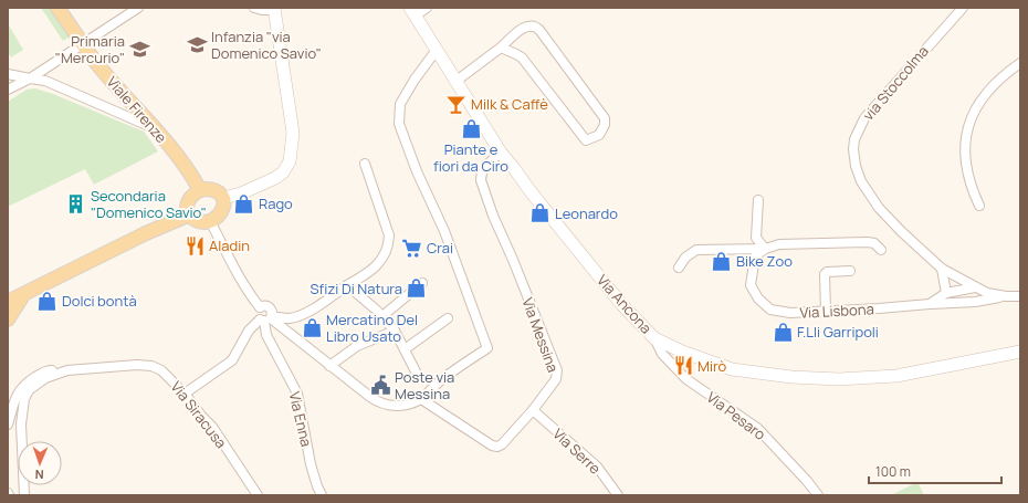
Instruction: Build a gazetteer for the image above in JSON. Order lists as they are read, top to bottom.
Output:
{
  "streets": {
    "main road": ["Viale Firenze"],
    "street": [
      "via Stoccolma",
      "Via Ancona",
      "Via Lisbona",
      "Via Messina",
      "Via Siracusa",
      "Via Pesaro",
      "Via Enna",
      "Via Serre"
    ]
  },
  "crossings": [
    ["via Stoccolma", "Via Lisbona"],
    ["Via Ancona", "Via Messina"],
    ["Via Ancona", "Via Pesaro"],
    ["Via Messina", "Via Serre"]
  ],
  "places": {
    "school or university": ["Infanzia \"via Domenico Savio\"", "Primaria \"Mercurio\""],
    "bar": ["Milk & Caffè"],
    "shop": [
      "Piante e fiori da Ciro",
      "Rago",
      "Leonardo",
      "Bike Zoo",
      "Sfizi Di Natura",
      "Dolci bontà",
      "Mercatino Del Libro Usato",
      "F.Lli Garripoli"
    ],
    "building": ["Secondaria \"Domenico Savio\""],
    "restaurant": ["Aladin", "Mirò"],
    "supermarket": ["Crai"],
    "public building": ["Poste via Messina"]
  },
  "scale_bar": "100 m",
  "north": "bottom"
}
